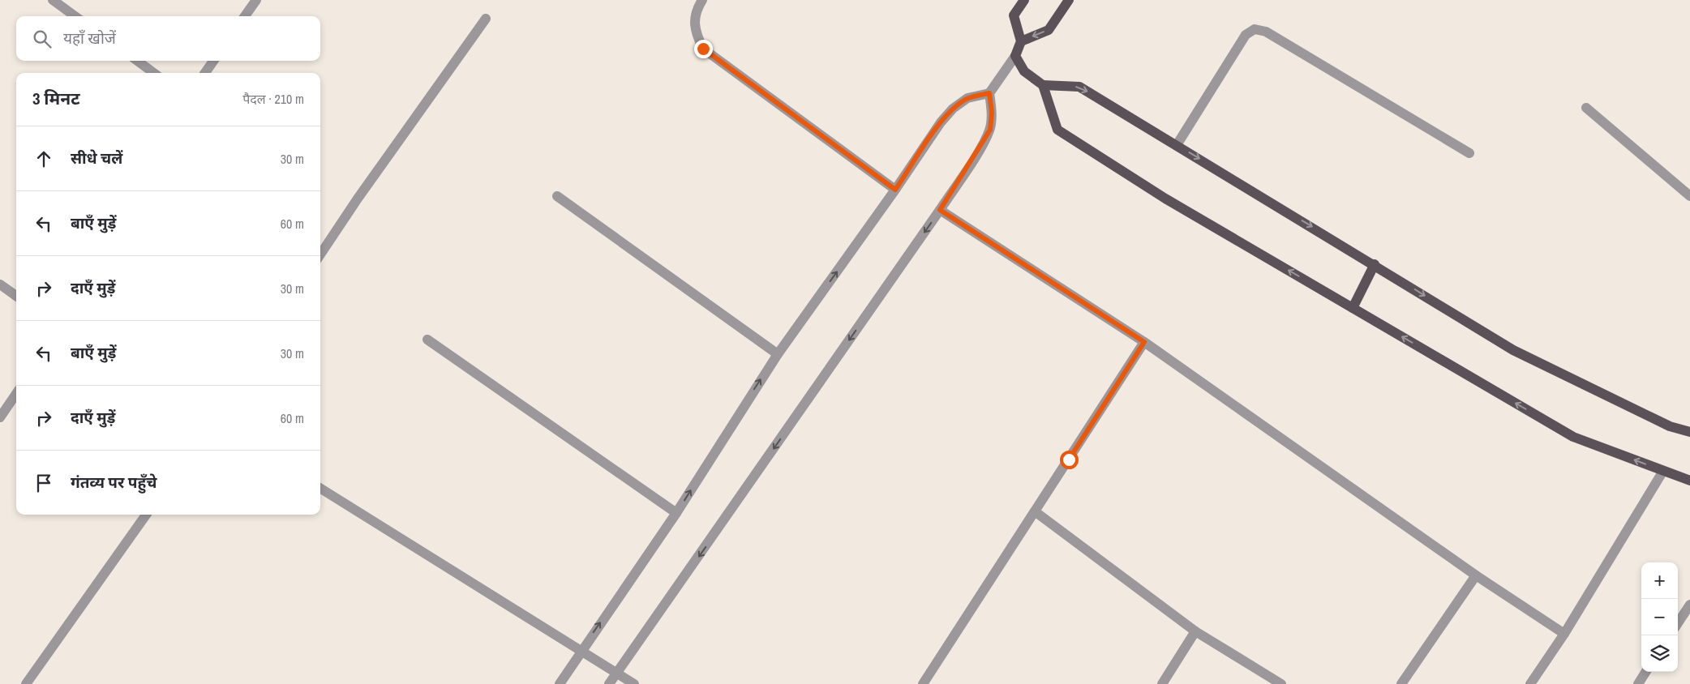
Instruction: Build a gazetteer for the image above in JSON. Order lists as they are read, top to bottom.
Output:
{
  "page": {
    "search": "यहाँ खोजें",
    "heading": ["3 मिनट", "पैदल · 210 m"],
    "list": [
      ["सीधे चलें", "30 m"],
      ["बाएँ मुड़ें", "60 m"],
      ["दाएँ मुड़ें", "30 m"],
      ["बाएँ मुड़ें", "30 m"],
      ["दाएँ मुड़ें", "60 m"],
      "गंतव्य पर पहुँचे"
    ],
    "map_buttons": ["+", "−"]
  }
}
